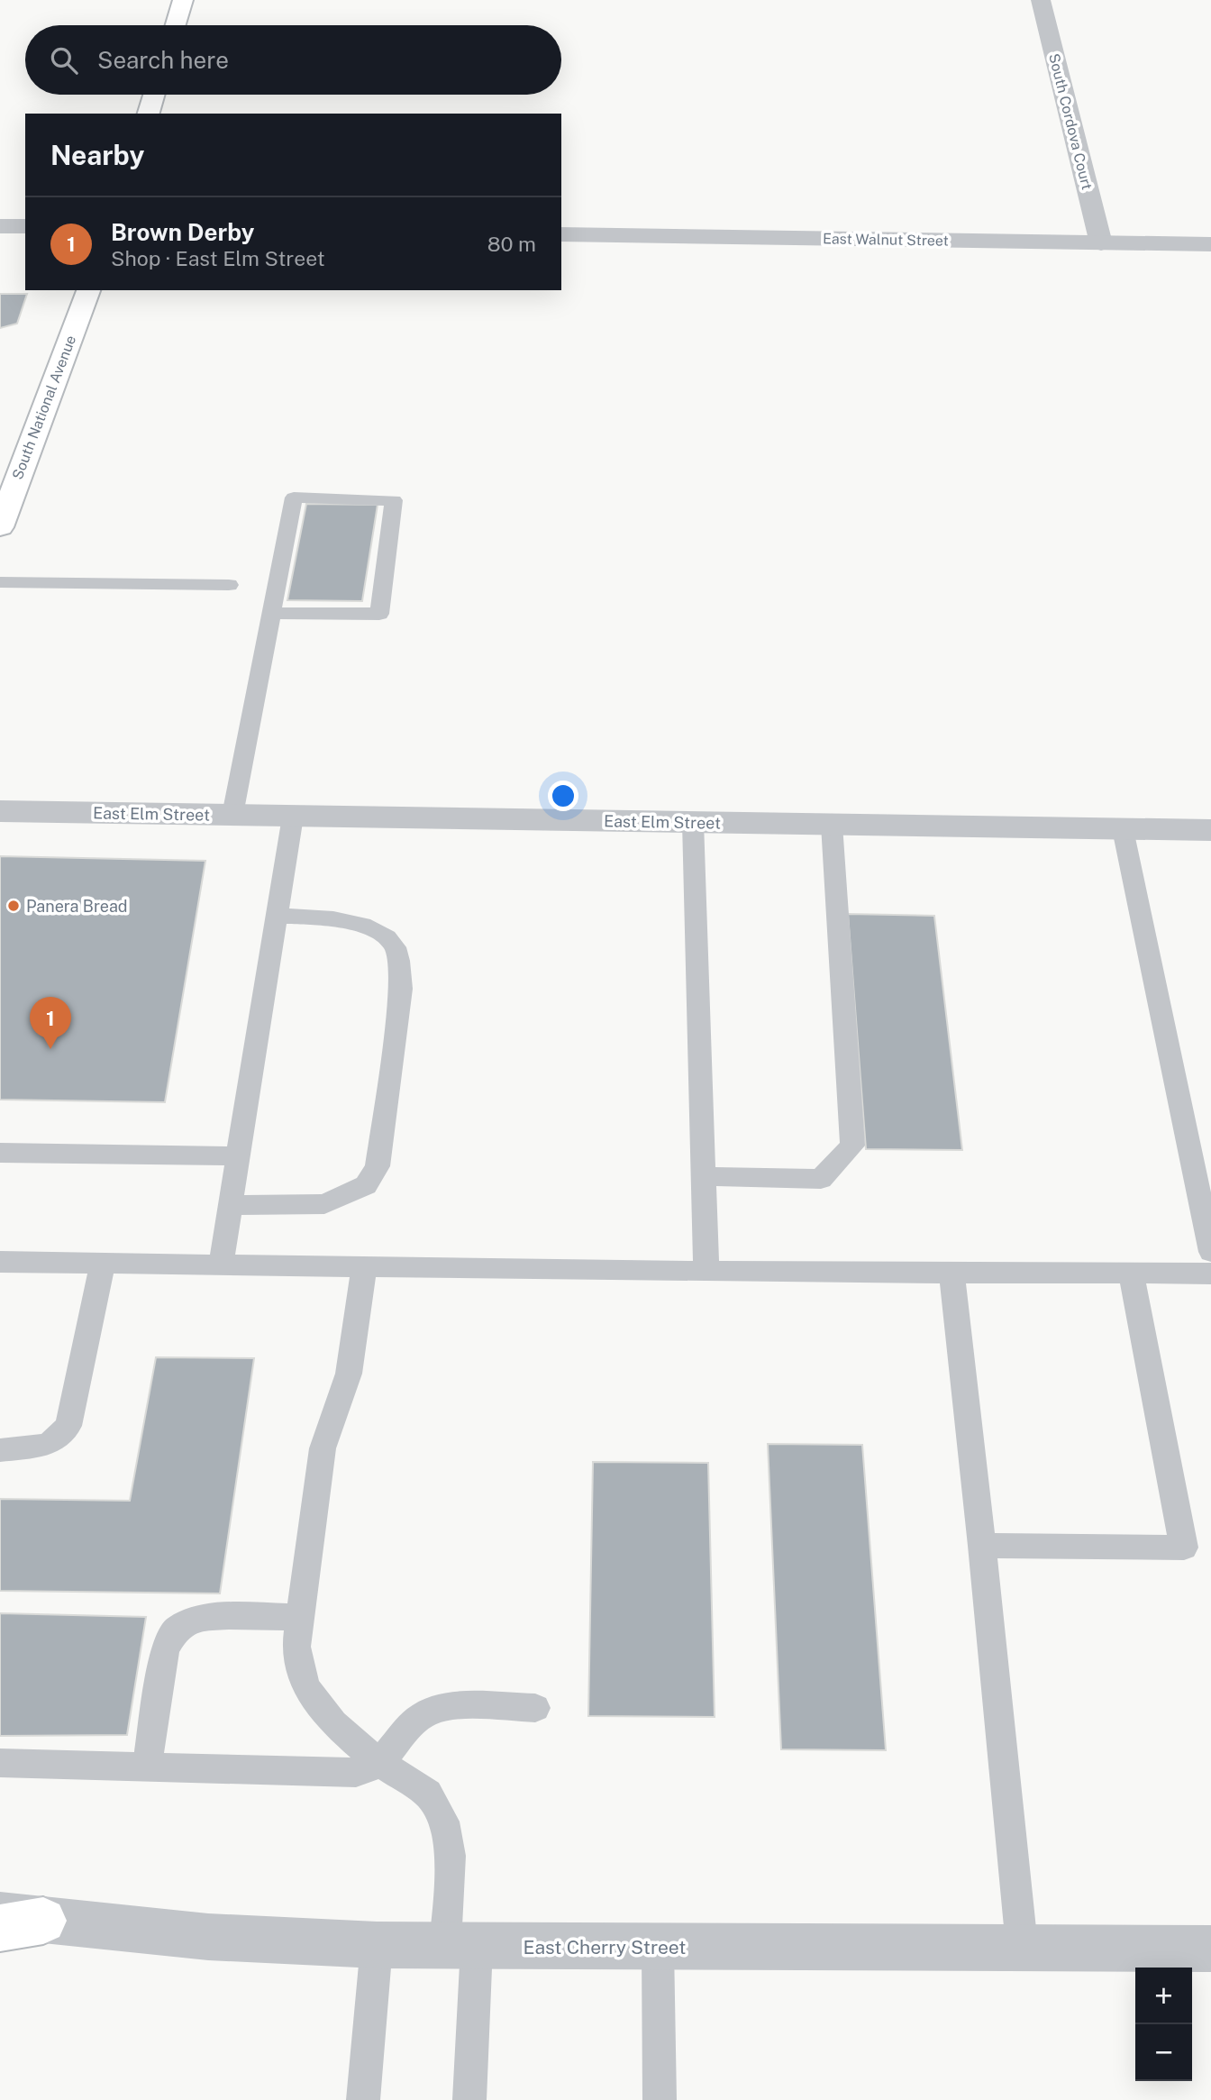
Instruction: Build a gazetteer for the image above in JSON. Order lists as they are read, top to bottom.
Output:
{
  "streets": {
    "main road": ["South National Avenue"],
    "street": [
      "South Cordova Court",
      "East Walnut Street",
      "East Elm Street",
      "East Cherry Street"
    ]
  },
  "crossings": [
    ["South Cordova Court", "East Walnut Street"]
  ],
  "places": ["Panera Bread"],
  "page": {
    "search": "Search here",
    "heading": "Nearby",
    "list": [
      {
        "mark": "1",
        "name": "Brown Derby",
        "note": "Shop · East Elm Street",
        "value": "80 m"
      }
    ],
    "pins": "1",
    "map_buttons": ["+", "−"]
  }
}
